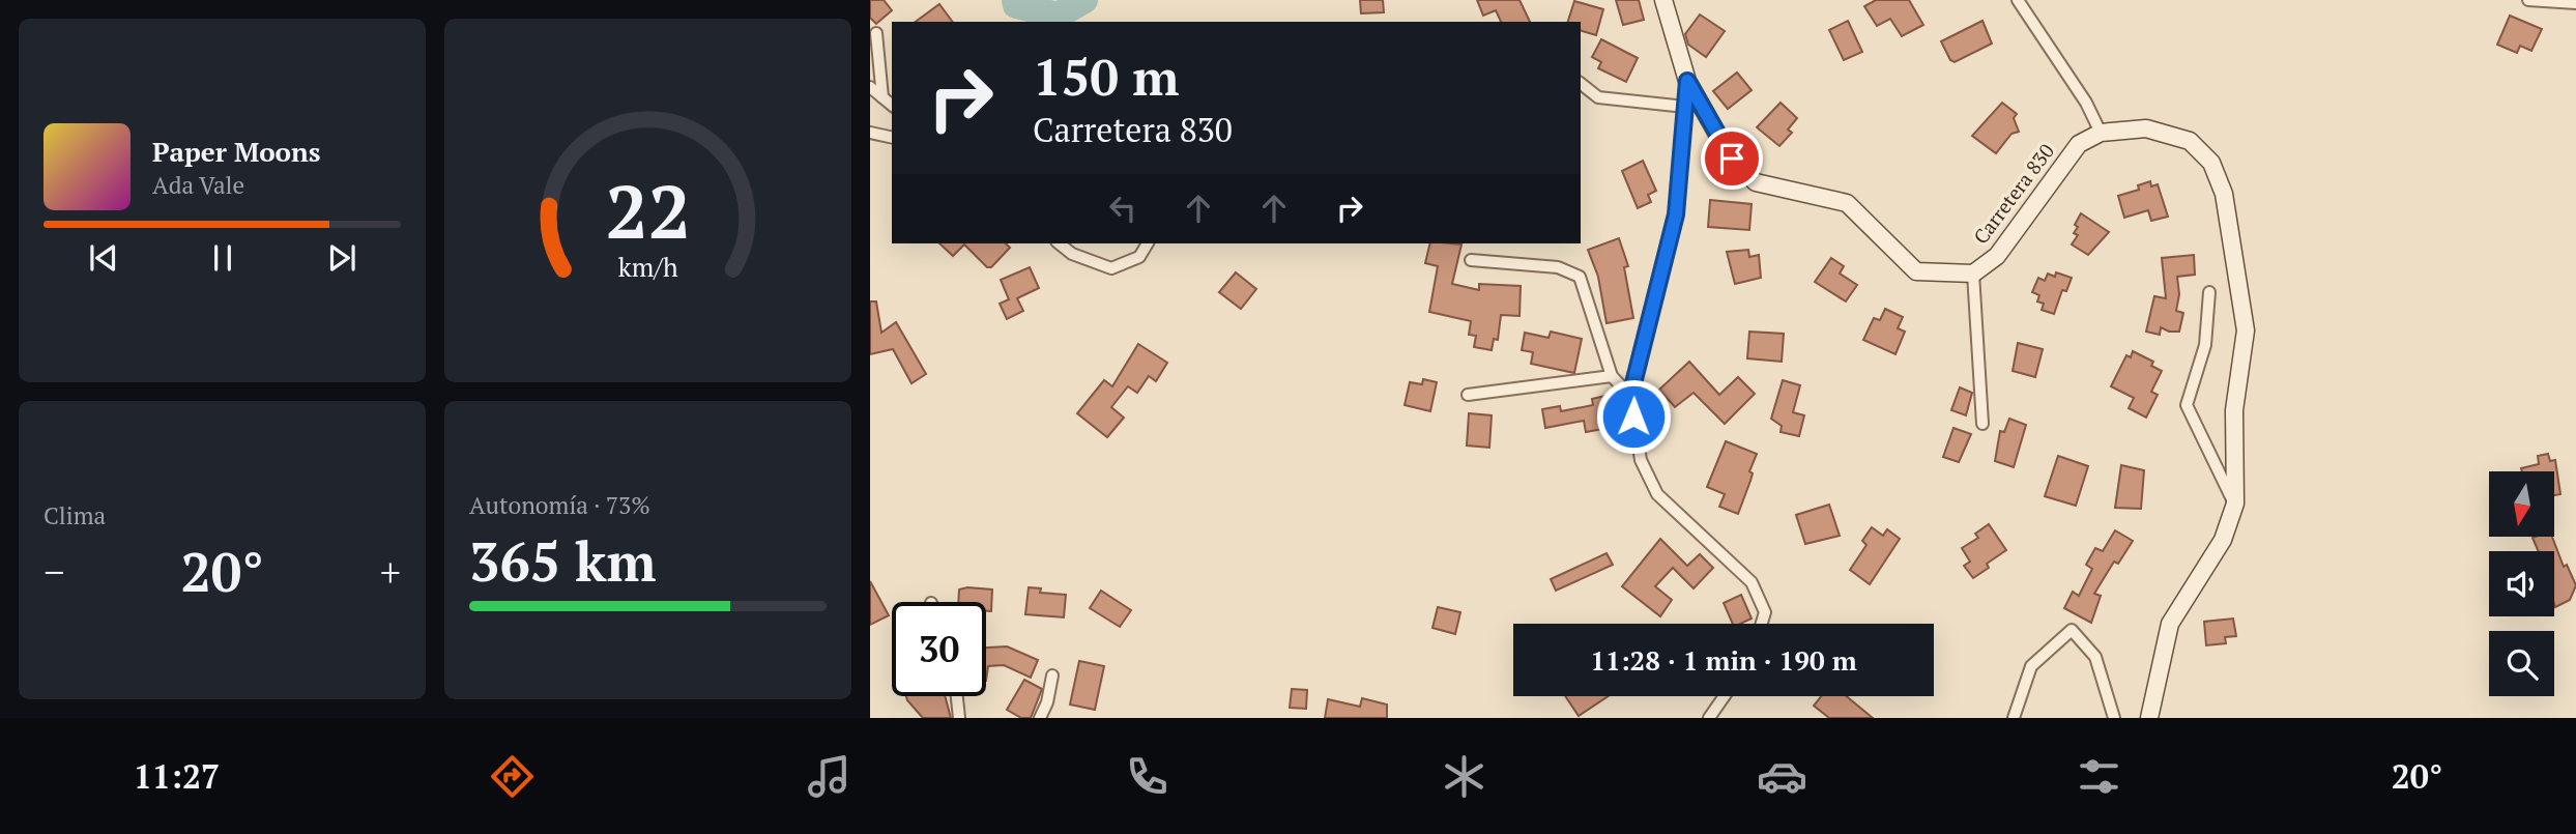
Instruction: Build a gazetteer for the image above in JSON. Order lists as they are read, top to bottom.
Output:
{
  "streets": {
    "street": ["Carretera 830"]
  },
  "north": "bottom",
  "page": {
    "turn": ["150 m", "Carretera 830"],
    "song": ["Paper Moons", "Ada Vale"],
    "tile": [
      "Clima",
      ["Autonomía · 73%", "365 km"]
    ],
    "heat": ["−", "20°", "+"],
    "limit": "30",
    "trip": "11:28 · 1 min · 190 m",
    "tabs": ["11:27", "20°"],
    "gauge": ["22", "km/h"]
  }
}
